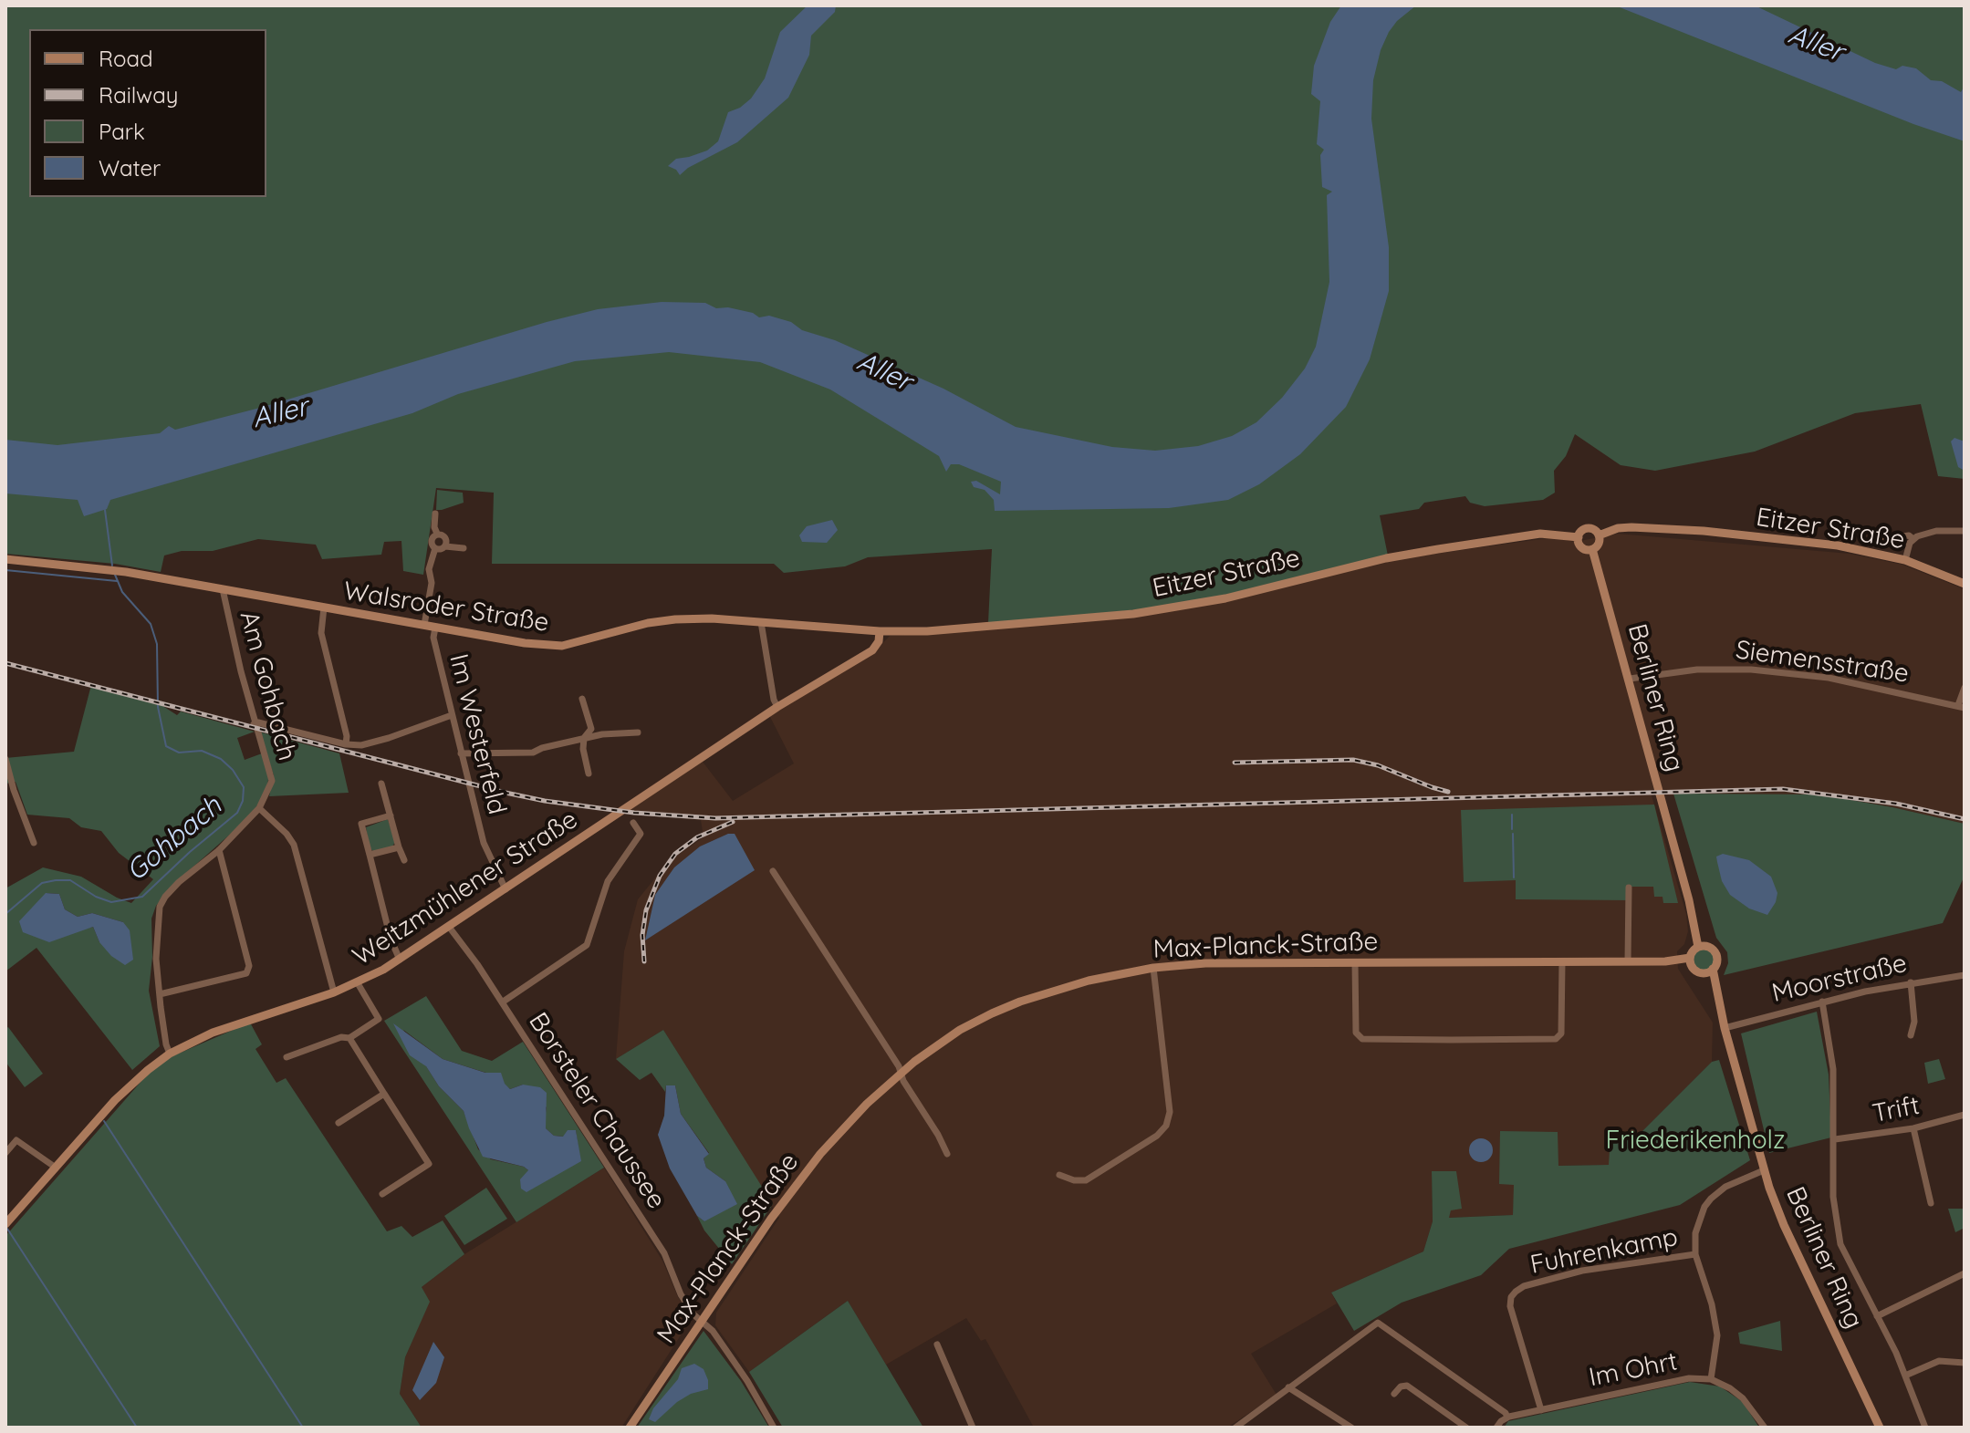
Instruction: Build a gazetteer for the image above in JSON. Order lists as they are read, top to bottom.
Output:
{
  "streets": {
    "street": [
      "Eitzer Straße",
      "Walsroder Straße",
      "Siemensstraße",
      "Am Gohbach",
      "Berliner Ring",
      "Im Westerfeld",
      "Weitzmühlener Straße",
      "Max-Planck-Straße",
      "Moorstraße",
      "Trift",
      "Borsteler Chaussee",
      "Fuhrenkamp",
      "Im Ohrt"
    ]
  },
  "crossings": [
    ["Eitzer Straße", "Walsroder Straße"],
    ["Eitzer Straße", "Berliner Ring"],
    ["Eitzer Straße", "Weitzmühlener Straße"],
    ["Walsroder Straße", "Am Gohbach"],
    ["Walsroder Straße", "Im Westerfeld"],
    ["Walsroder Straße", "Weitzmühlener Straße"],
    ["Siemensstraße", "Berliner Ring"],
    ["Am Gohbach", "Weitzmühlener Straße"],
    ["Berliner Ring", "Max-Planck-Straße"],
    ["Berliner Ring", "Moorstraße"],
    ["Im Westerfeld", "Weitzmühlener Straße"],
    ["Weitzmühlener Straße", "Borsteler Chaussee"],
    ["Max-Planck-Straße", "Borsteler Chaussee"],
    ["Fuhrenkamp", "Im Ohrt"]
  ],
  "water": ["Aller", "Gohbach"],
  "parks": ["Friederikenholz"],
  "legend": [
    "Road",
    "Railway",
    "Park",
    "Water"
  ]
}
